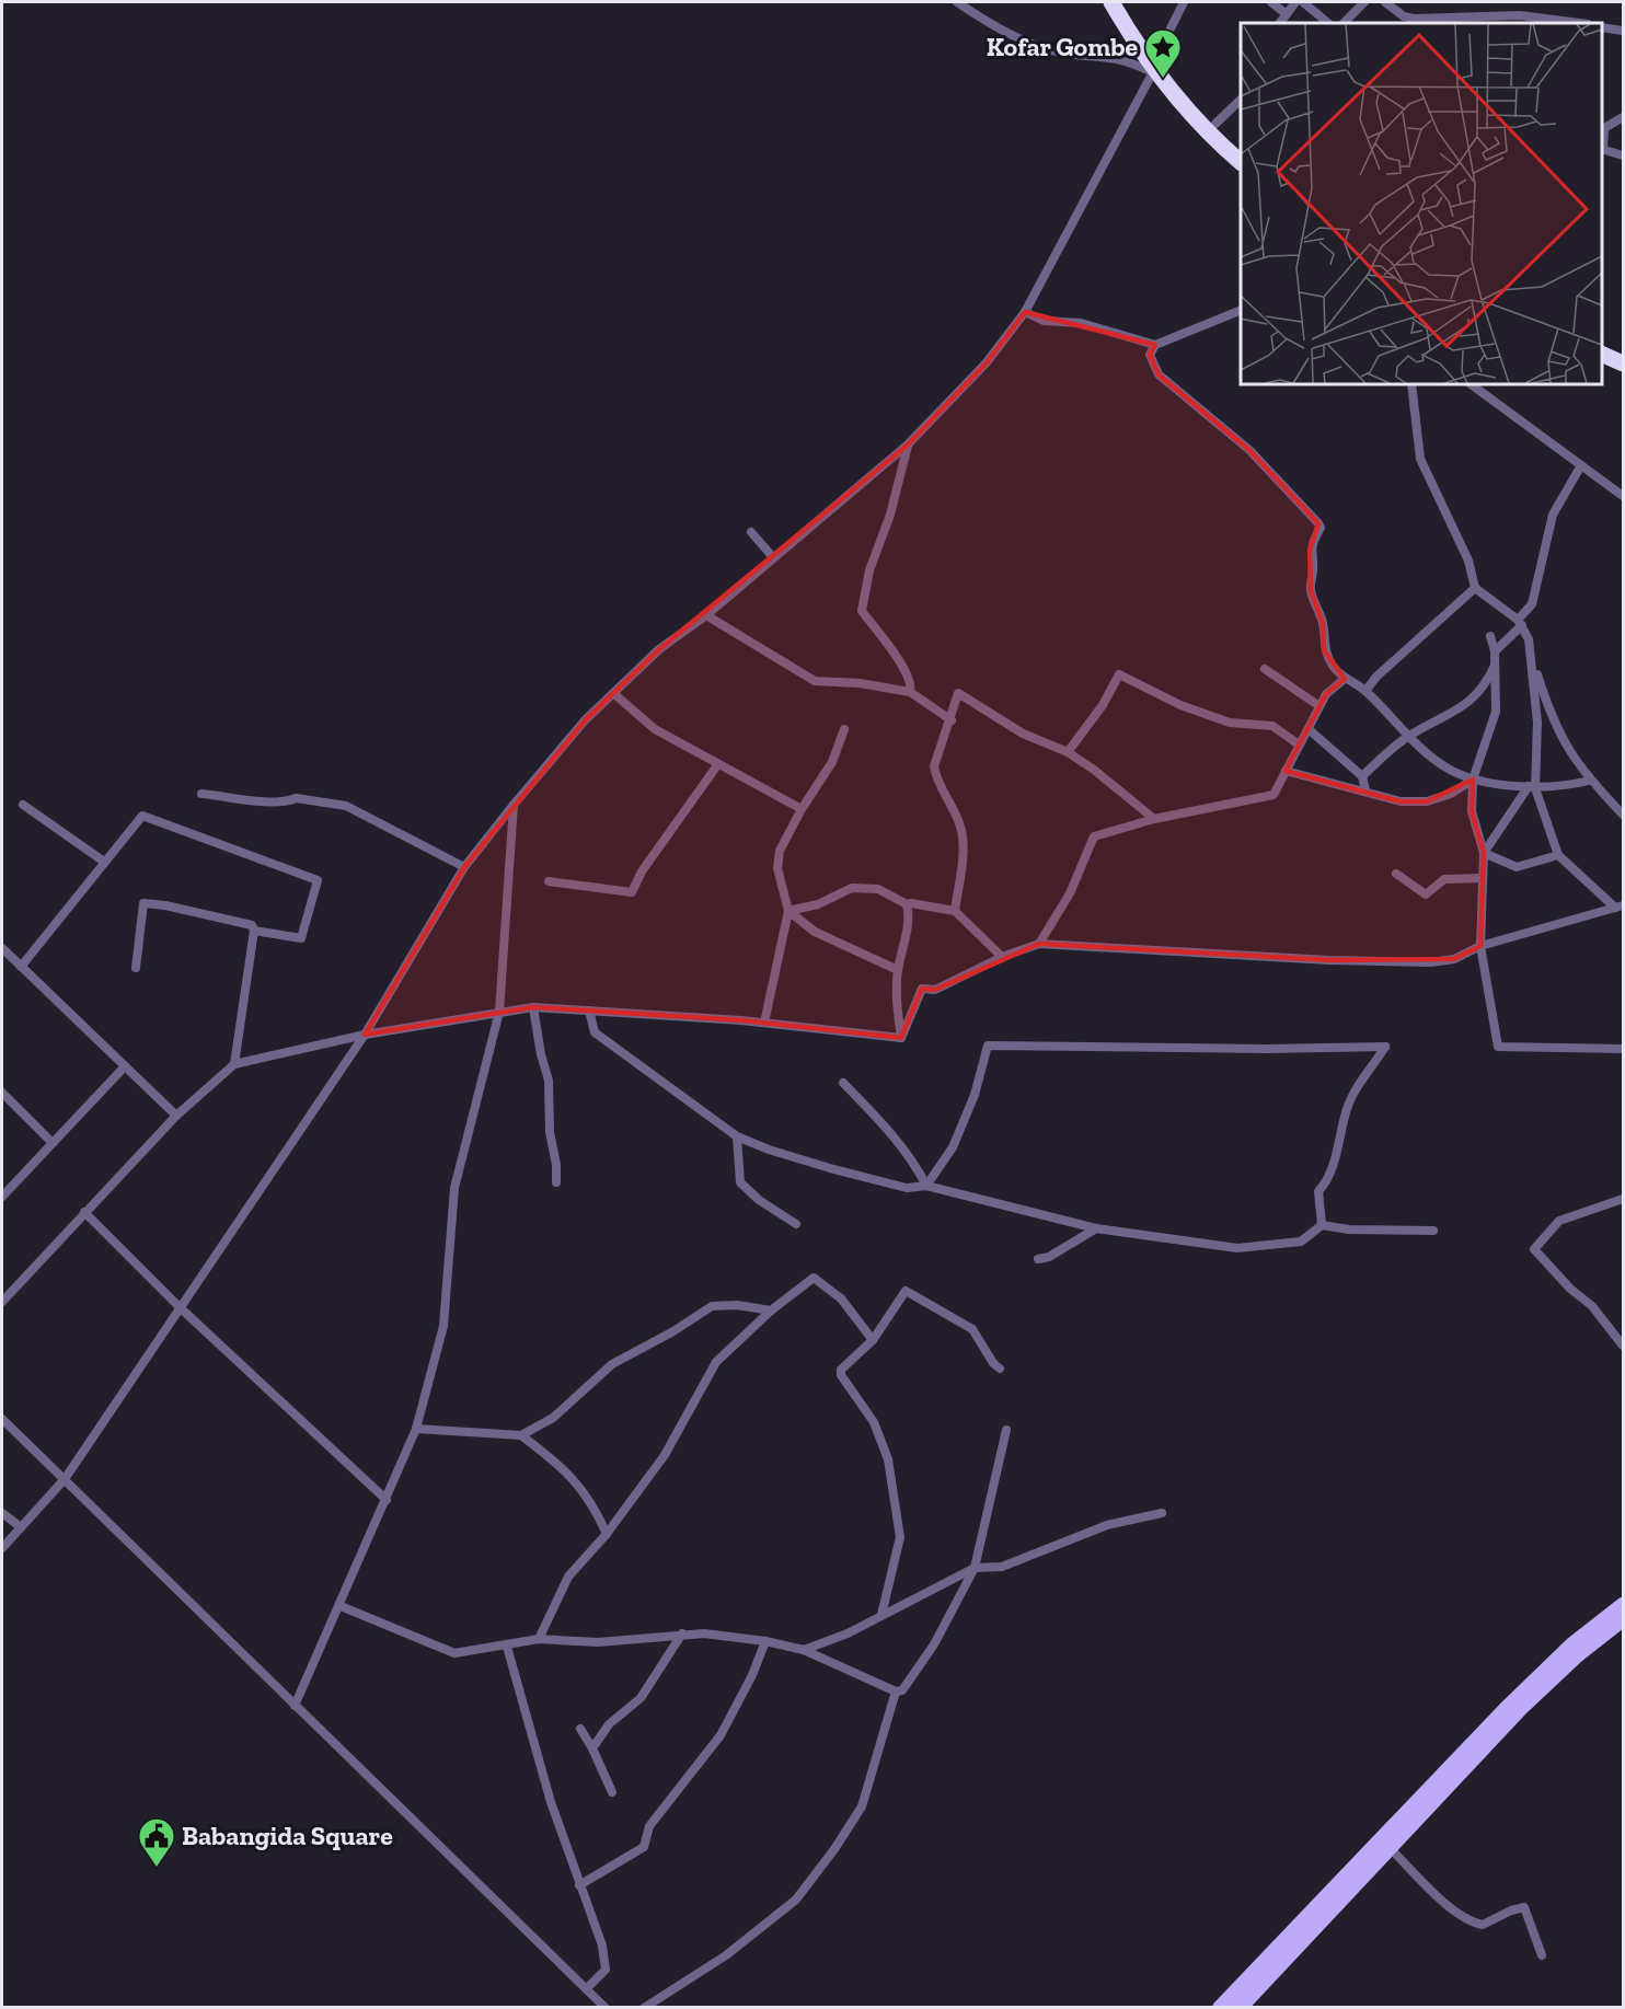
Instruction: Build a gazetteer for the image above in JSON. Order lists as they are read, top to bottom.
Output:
{
  "places": {
    "place": ["Kofar Gombe"],
    "public building": ["Babangida Square"]
  }
}
